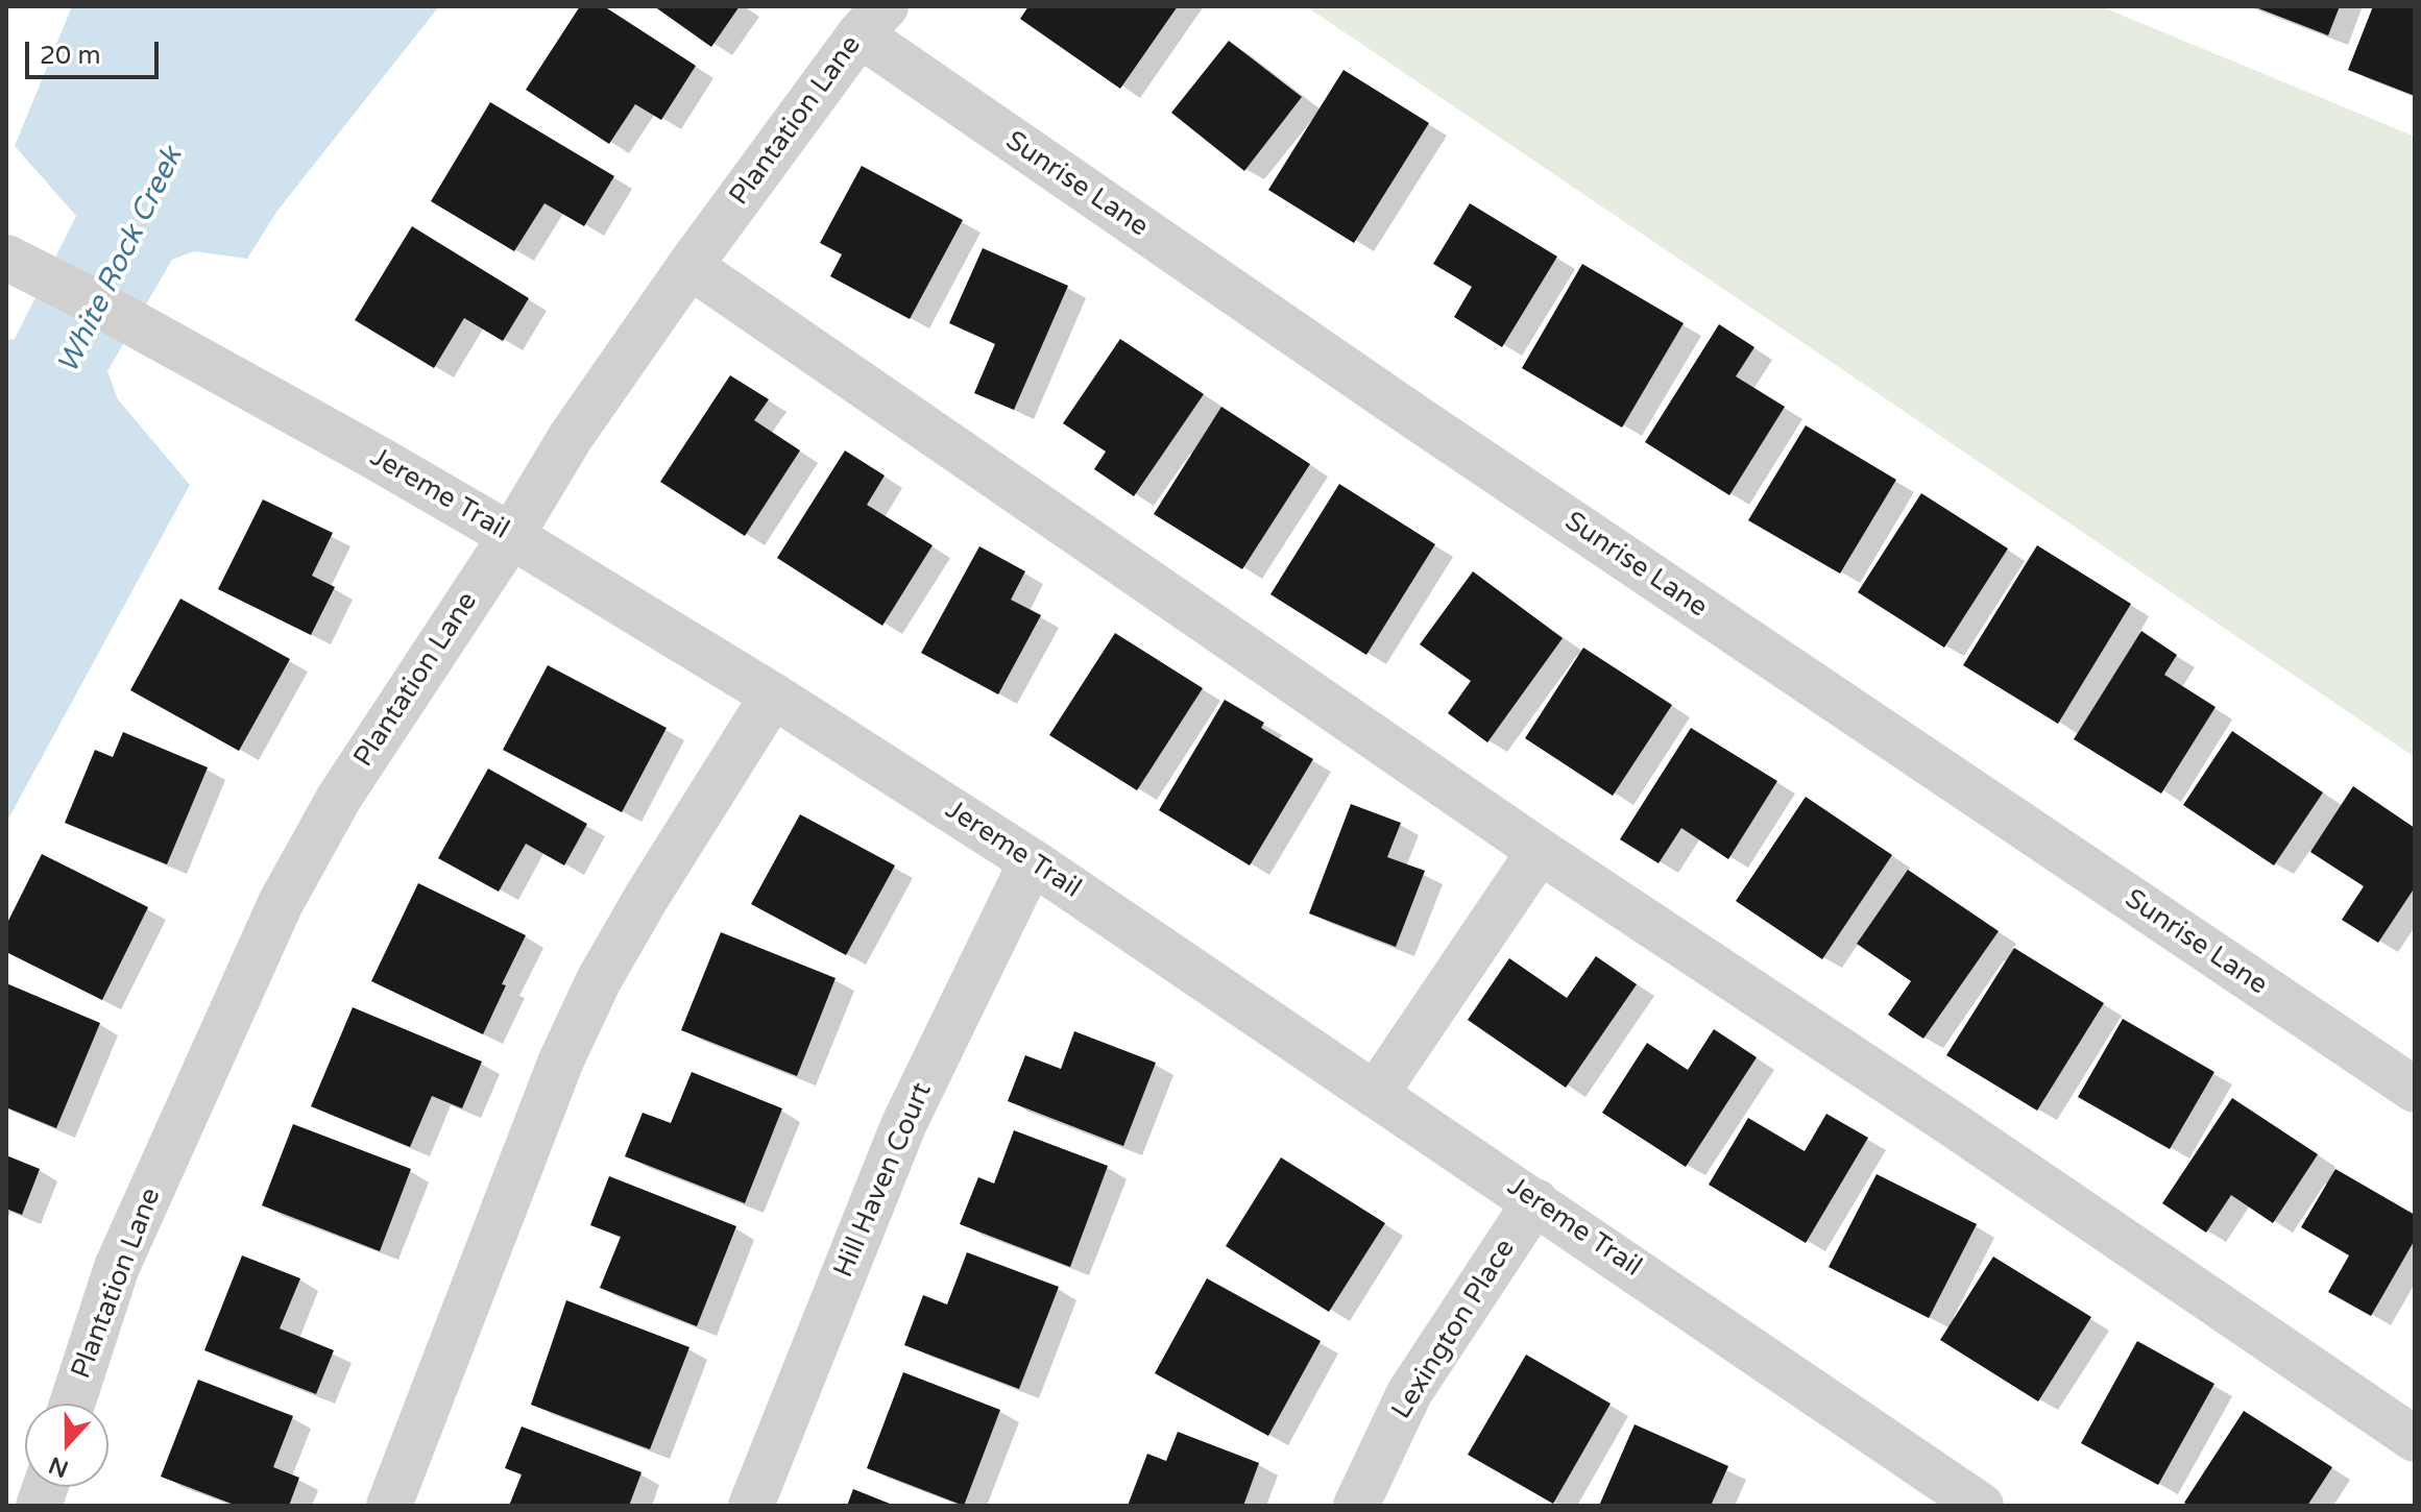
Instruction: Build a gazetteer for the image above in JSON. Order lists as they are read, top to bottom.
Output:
{
  "streets": {
    "street": [
      "Plantation Lane",
      "Sunrise Lane",
      "Jereme Trail",
      "Hill Haven Court",
      "Lexington Place"
    ]
  },
  "crossings": [
    ["Plantation Lane", "Sunrise Lane"],
    ["Plantation Lane", "Jereme Trail"],
    ["Jereme Trail", "Hill Haven Court"],
    ["Jereme Trail", "Lexington Place"]
  ],
  "water": ["White Rock Creek"],
  "scale_bar": "20 m",
  "north": "bottom"
}
